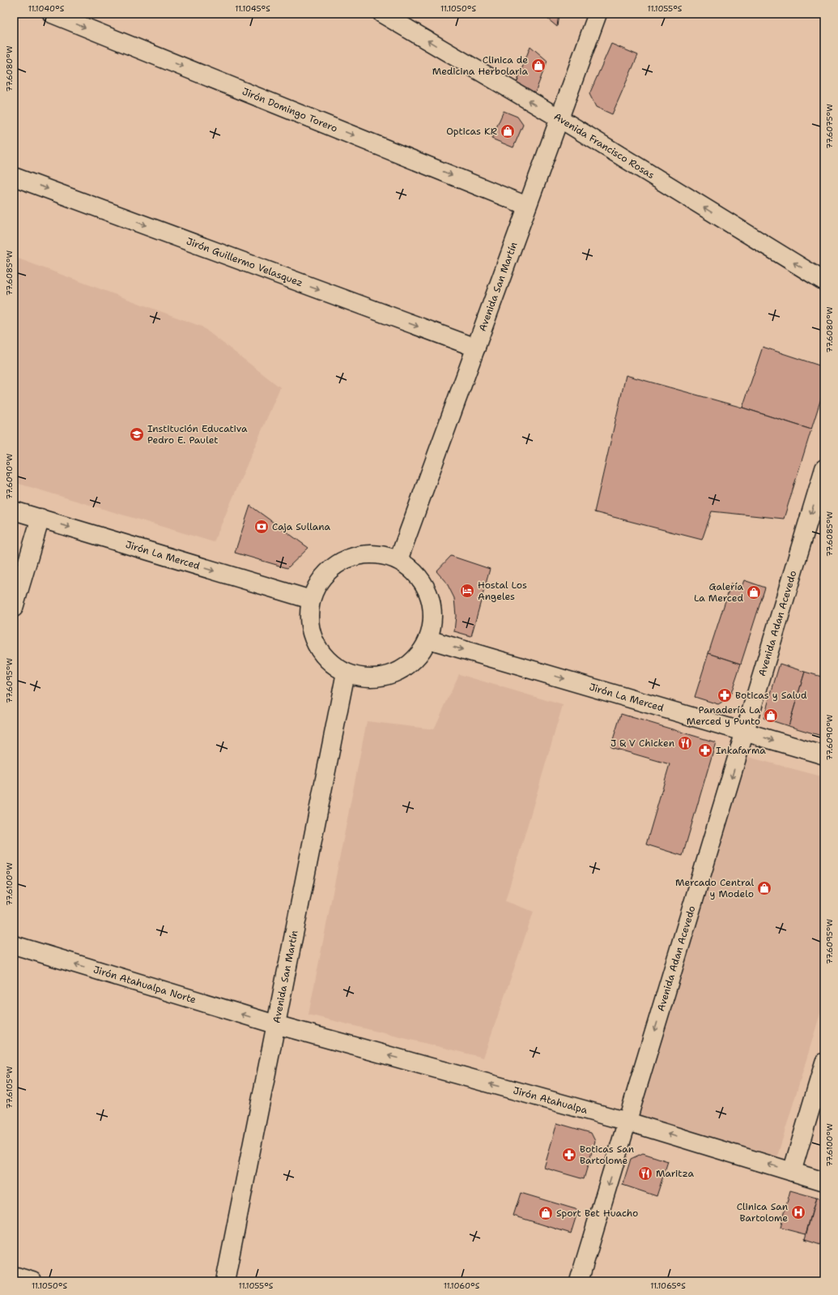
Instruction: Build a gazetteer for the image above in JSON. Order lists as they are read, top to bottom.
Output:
{
  "streets": {
    "street": [
      "Jirón Domingo Torero",
      "Avenida Francisco Rosas",
      "Jirón Guillermo Velasquez",
      "Avenida San Martín",
      "Jirón La Merced",
      "Avenida Adan Acevedo",
      "Jirón Atahualpa Norte",
      "Jirón Atahualpa"
    ]
  },
  "crossings": [
    ["Jirón Domingo Torero", "Avenida San Martín"],
    ["Avenida Francisco Rosas", "Avenida San Martín"],
    ["Jirón Guillermo Velasquez", "Avenida San Martín"],
    ["Avenida San Martín", "Jirón Atahualpa Norte"],
    ["Avenida San Martín", "Jirón Atahualpa"],
    ["Jirón La Merced", "Avenida Adan Acevedo"],
    ["Avenida Adan Acevedo", "Jirón Atahualpa"],
    ["Jirón Atahualpa Norte", "Jirón Atahualpa"]
  ],
  "one_way": [
    "Jirón Domingo Torero",
    "Avenida Francisco Rosas",
    "Jirón Guillermo Velasquez",
    "Jirón La Merced",
    "Avenida Adan Acevedo",
    "Jirón Atahualpa Norte",
    "Jirón Atahualpa"
  ],
  "places": {
    "shop": [
      "Clinica de Medicina Herbolaria",
      "Opticas KR",
      "Galería La Merced",
      "Panadería La Merced y Punto",
      "Mercado Central y Modelo",
      "Sport Bet Huacho"
    ],
    "school or university": ["Institución Educativa Pedro E. Paulet"],
    "bank": ["Caja Sullana"],
    "hotel": ["Hostal Los Angeles"],
    "pharmacy": ["Boticas y Salud", "Inkafarma", "Boticas San Bartolome"],
    "restaurant": ["J & V Chicken", "Maritza"],
    "hospital": ["Clinica San Bartolome"]
  },
  "coordinates": [
    "11.1040°S",
    "11.1045°S",
    "11.1050°S",
    "11.1055°S",
    "77.6080°W",
    "77.6075°W",
    "77.6085°W",
    "77.6090°W",
    "77.6095°W",
    "77.6100°W",
    "77.6105°W",
    "11.1060°S",
    "11.1065°S"
  ]
}
